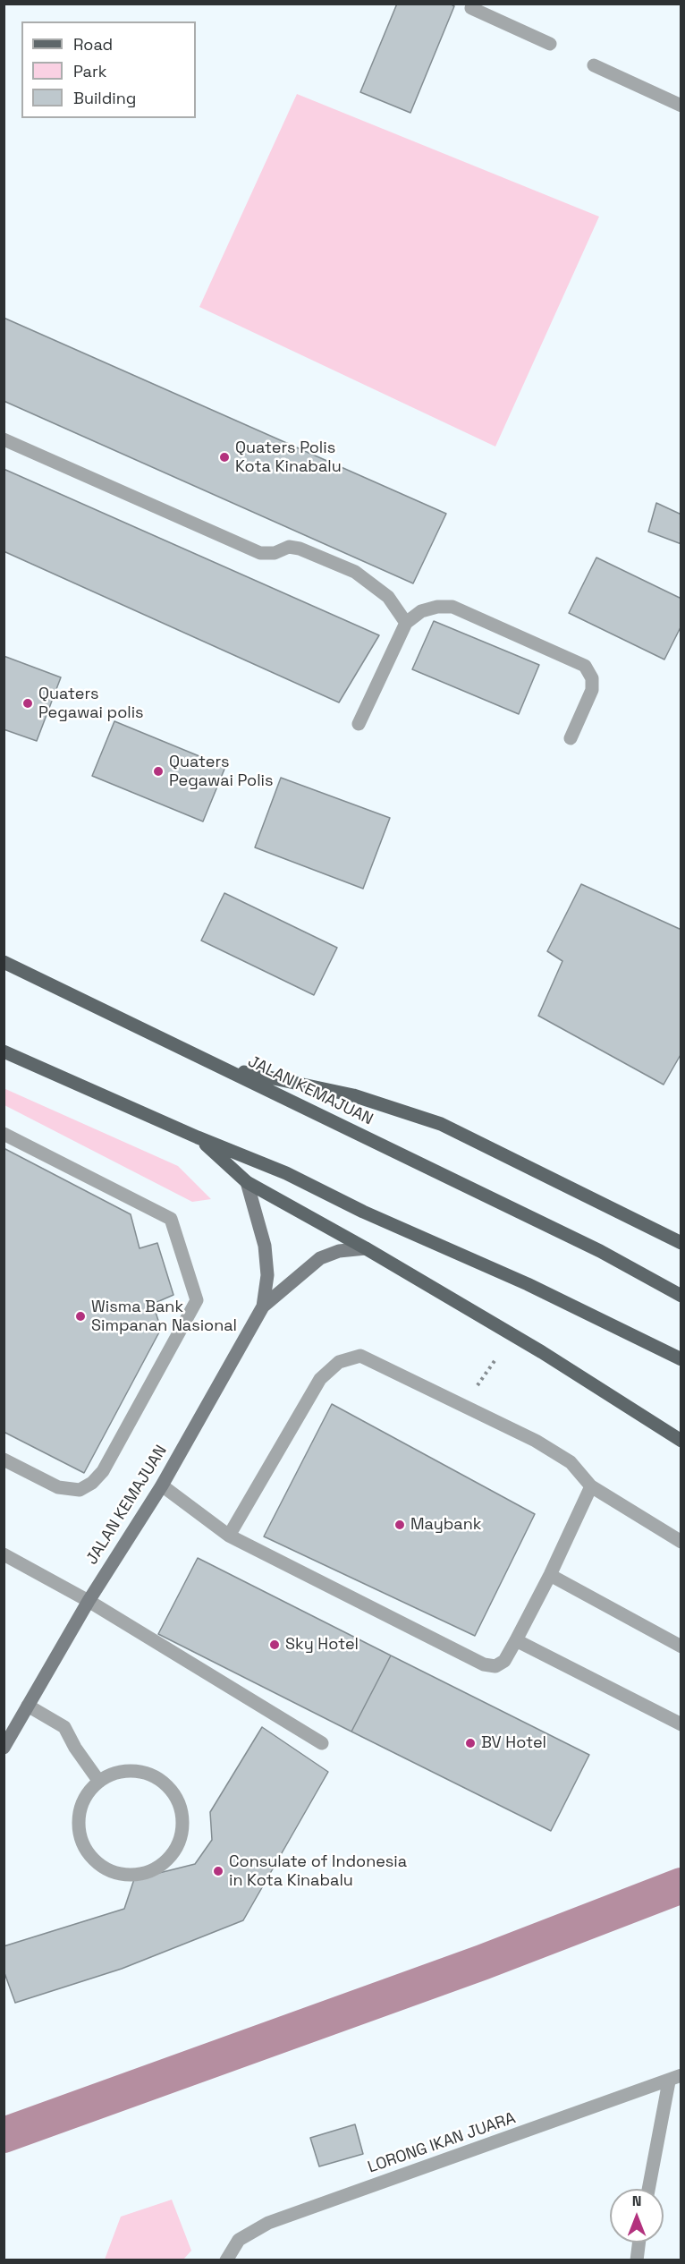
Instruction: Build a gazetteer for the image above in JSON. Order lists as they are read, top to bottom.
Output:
{
  "streets": {
    "main road": ["JALAN KEMAJUAN"],
    "street": ["LORONG IKAN JUARA"]
  },
  "places": [
    "Quaters Polis Kota Kinabalu",
    "Quaters Pegawai polis",
    "Quaters Pegawai Polis",
    "Wisma Bank Simpanan Nasional",
    "Maybank",
    "Sky Hotel",
    "BV Hotel",
    "Consulate of Indonesia in Kota Kinabalu"
  ],
  "legend": ["Road", "Park", "Building"],
  "north": "top"
}
